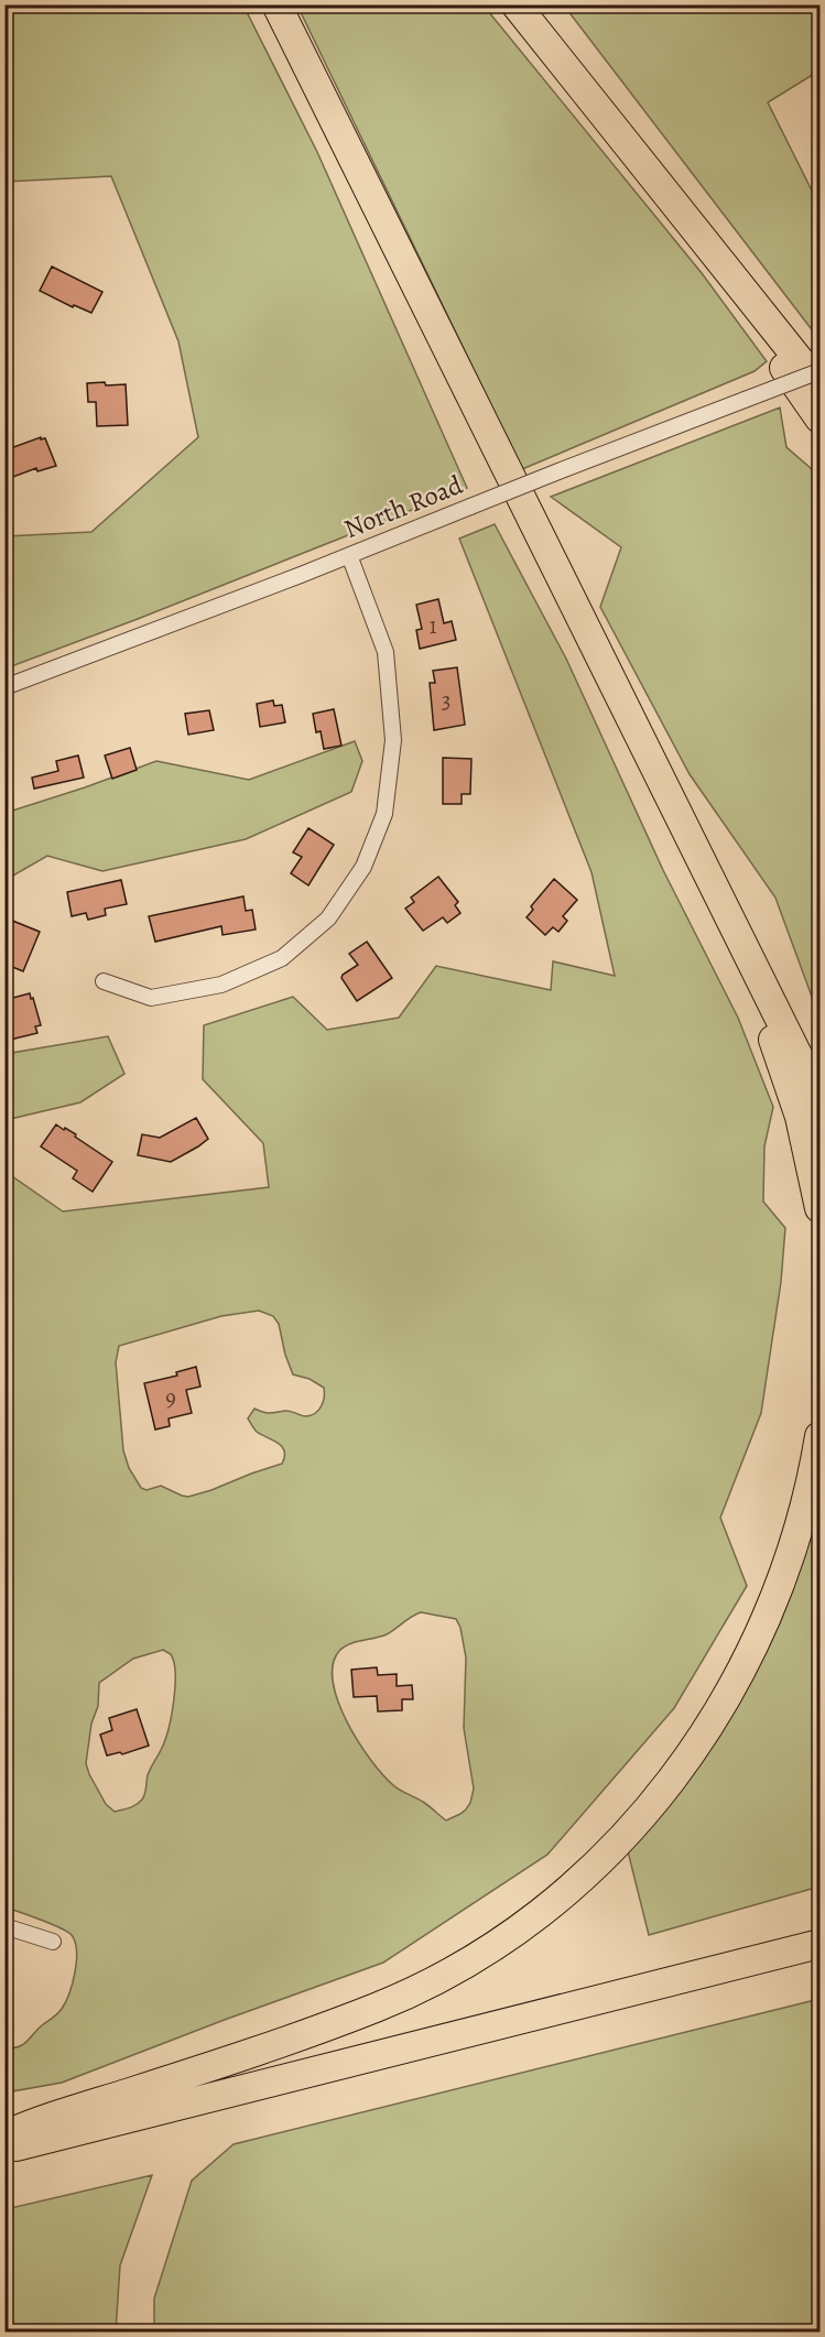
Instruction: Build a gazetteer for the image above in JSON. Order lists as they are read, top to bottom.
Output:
{
  "streets": {
    "street": ["North Road"]
  },
  "house_numbers": ["1", "3", "9"]
}
